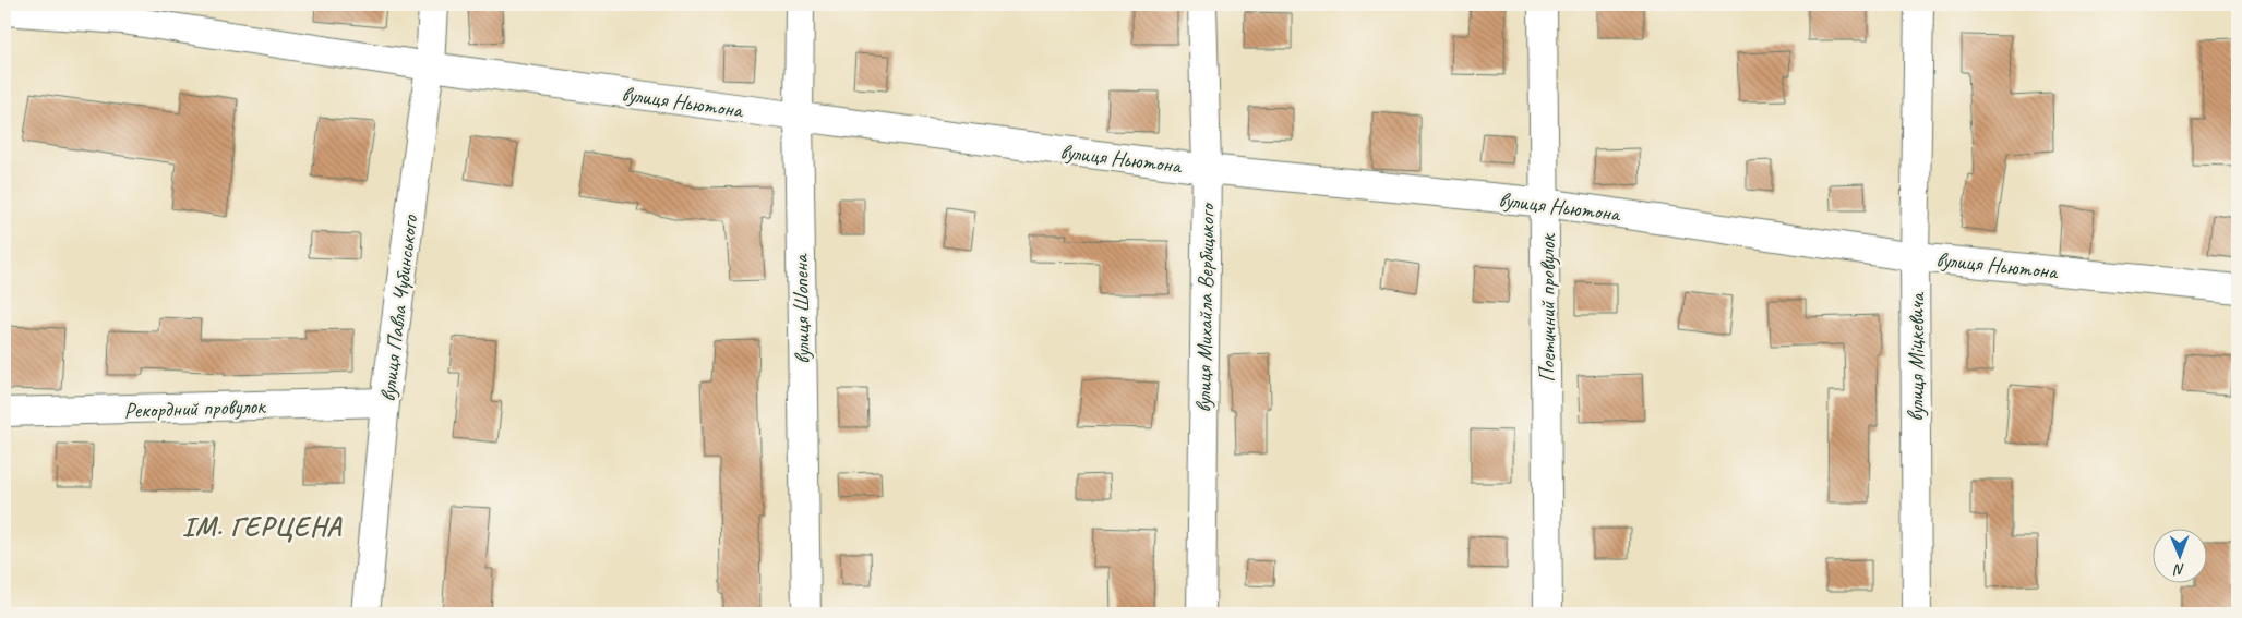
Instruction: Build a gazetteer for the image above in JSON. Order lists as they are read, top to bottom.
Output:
{
  "streets": {
    "street": [
      "вулиця Ньютона",
      "вулиця Павла Чубинського",
      "вулиця Михайла Вербицького",
      "Поетичний провулок",
      "вулиця Шопена",
      "вулиця Міцкевича",
      "Рекордний провулок"
    ]
  },
  "crossings": [
    ["вулиця Ньютона", "вулиця Павла Чубинського"],
    ["вулиця Ньютона", "вулиця Михайла Вербицького"],
    ["вулиця Ньютона", "Поетичний провулок"],
    ["вулиця Ньютона", "вулиця Шопена"],
    ["вулиця Ньютона", "вулиця Міцкевича"],
    ["вулиця Павла Чубинського", "Рекордний провулок"]
  ],
  "districts": ["ІМ. ГЕРЦЕНА"],
  "north": "bottom"
}
